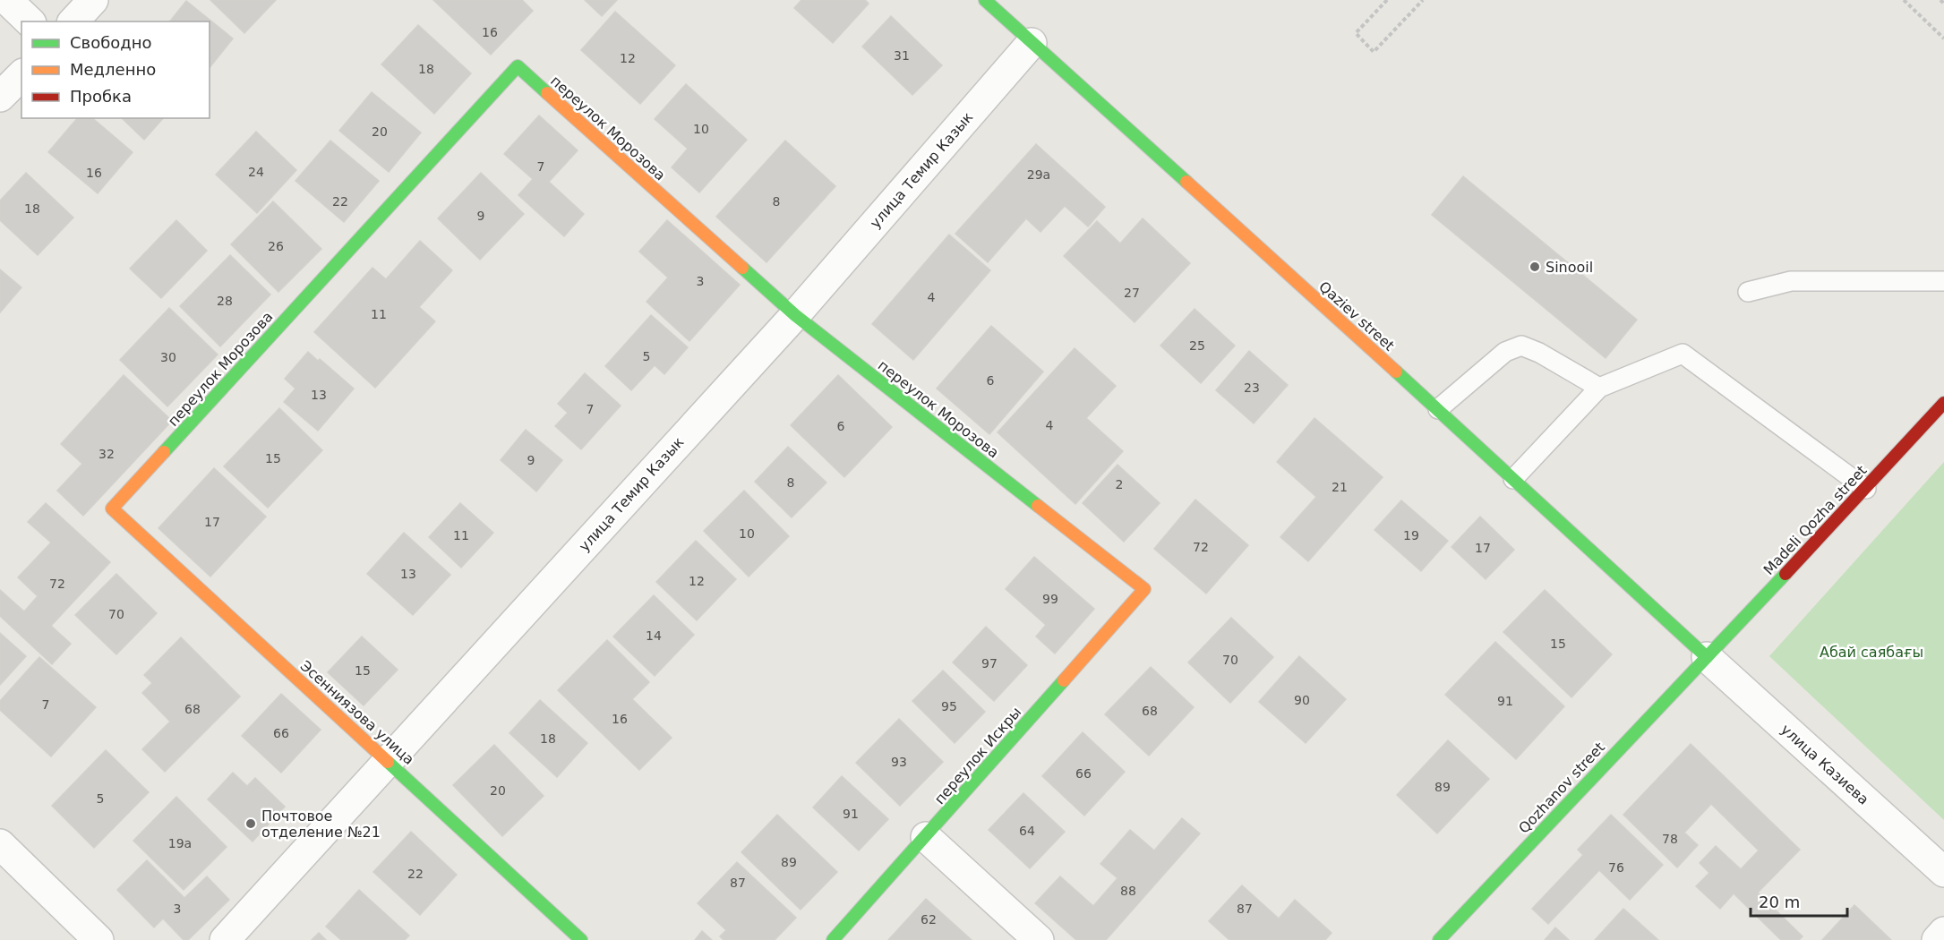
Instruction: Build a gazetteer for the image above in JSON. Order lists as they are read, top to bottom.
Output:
{
  "streets": {
    "street": [
      "переулок Морозова",
      "улица Темир Казык",
      "Qaziev street",
      "Madeli Qozha street",
      "Эсенниязова улица",
      "переулок Искры",
      "улица Казиева",
      "Qozhanov street"
    ]
  },
  "crossings": [
    ["переулок Морозова", "улица Темир Казык"],
    ["переулок Морозова", "Эсенниязова улица"],
    ["переулок Морозова", "переулок Искры"],
    ["улица Темир Казык", "Qaziev street"],
    ["улица Темир Казык", "Эсенниязова улица"],
    ["Qaziev street", "Madeli Qozha street"],
    ["Qaziev street", "улица Казиева"],
    ["Qaziev street", "Qozhanov street"],
    ["Madeli Qozha street", "улица Казиева"],
    ["Madeli Qozha street", "Qozhanov street"],
    ["улица Казиева", "Qozhanov street"]
  ],
  "parks": ["Абай саябағы"],
  "places": ["Sinooil", "Почтовое отделение №21"],
  "house_numbers": [
    "16",
    "31",
    "12",
    "18",
    "10",
    "20",
    "7",
    "24",
    "16",
    "29а",
    "22",
    "8",
    "18",
    "9",
    "26",
    "3",
    "27",
    "4",
    "28",
    "11",
    "25",
    "5",
    "30",
    "6",
    "23",
    "13",
    "7",
    "4",
    "6",
    "32",
    "15",
    "9",
    "8",
    "2",
    "21",
    "17",
    "10",
    "11",
    "19",
    "72",
    "17",
    "13",
    "12",
    "72",
    "99",
    "70",
    "14",
    "15",
    "70",
    "97",
    "15",
    "90",
    "91",
    "7",
    "95",
    "68",
    "68",
    "16",
    "66",
    "18",
    "93",
    "66",
    "89",
    "20",
    "5",
    "91",
    "64",
    "78",
    "19а",
    "89",
    "76",
    "22",
    "87",
    "88",
    "3",
    "87",
    "62"
  ],
  "legend": ["Свободно", "Медленно", "Пробка"],
  "scale_bar": "20 m"
}
